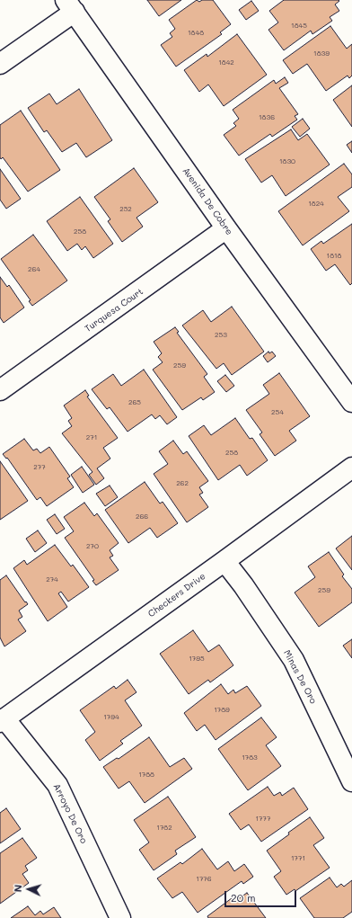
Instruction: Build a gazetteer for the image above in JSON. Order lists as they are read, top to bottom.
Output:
{
  "streets": {
    "street": [
      "Avenida De Cobre",
      "Turquesa Court",
      "Checkers Drive",
      "Minas De Oro",
      "Arroyo De Oro"
    ]
  },
  "crossings": [
    ["Avenida De Cobre", "Turquesa Court"],
    ["Checkers Drive", "Minas De Oro"],
    ["Checkers Drive", "Arroyo De Oro"]
  ],
  "house_numbers": [
    "1845",
    "1848",
    "1839",
    "1842",
    "1836",
    "1830",
    "1824",
    "252",
    "258",
    "1818",
    "264",
    "253",
    "259",
    "265",
    "254",
    "271",
    "258",
    "277",
    "262",
    "266",
    "270",
    "274",
    "259",
    "1795",
    "1789",
    "1794",
    "1783",
    "1788",
    "1777",
    "1782",
    "1771",
    "1776"
  ],
  "scale_bar": "20 m",
  "north": "left"
}
